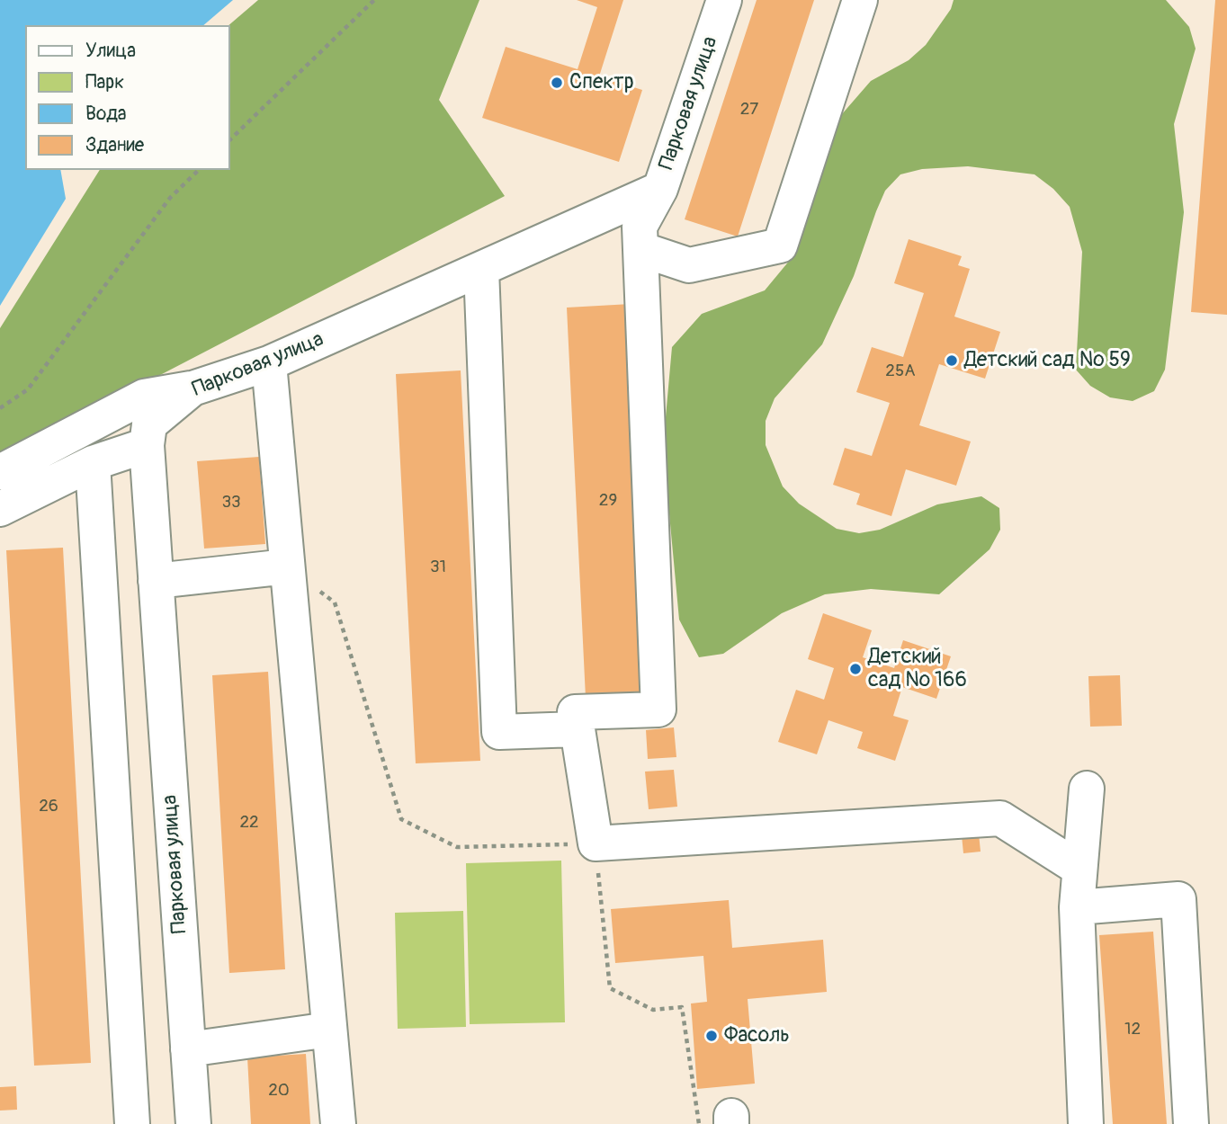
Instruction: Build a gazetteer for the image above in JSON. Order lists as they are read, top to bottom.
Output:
{
  "streets": {
    "street": ["Парковая улица"]
  },
  "places": [
    "Спектр",
    "Детский сад № 59",
    "Детский сад № 166",
    "Фасоль"
  ],
  "house_numbers": [
    "27",
    "25А",
    "29",
    "33",
    "31",
    "26",
    "22",
    "12",
    "20"
  ],
  "legend": [
    "Улица",
    "Парк",
    "Вода",
    "Здание"
  ]
}
